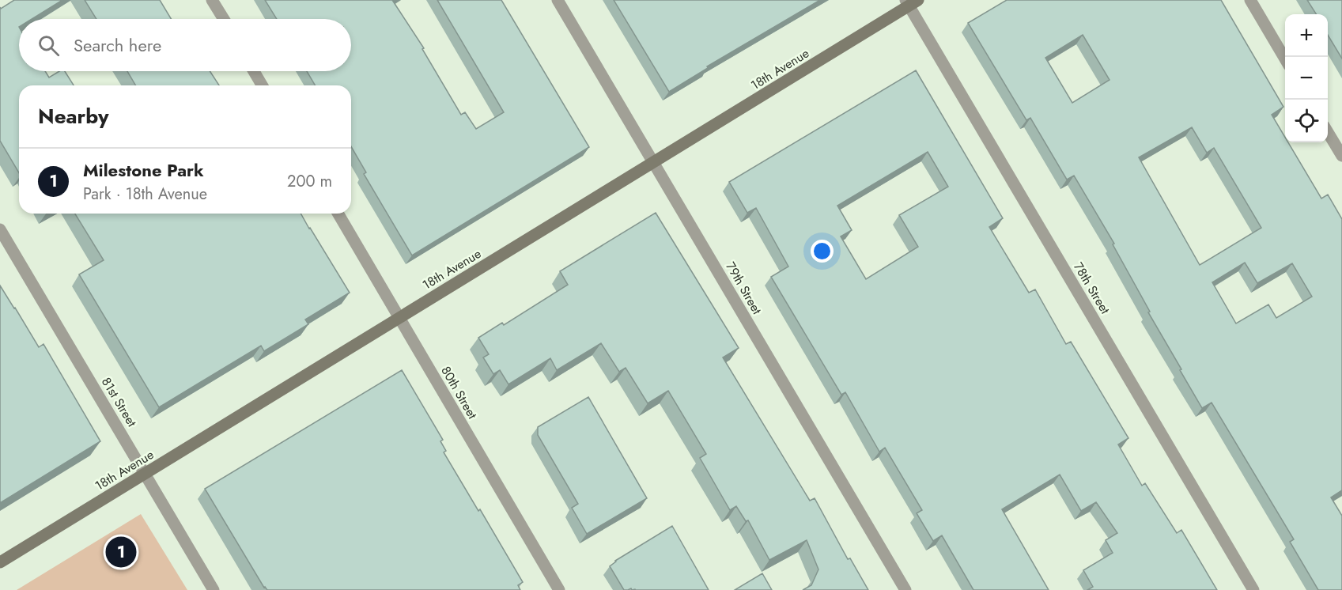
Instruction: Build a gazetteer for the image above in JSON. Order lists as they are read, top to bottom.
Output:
{
  "streets": {
    "street": [
      "18th Avenue",
      "79th Street",
      "78th Street",
      "80th Street",
      "81st Street"
    ]
  },
  "crossings": [
    ["18th Avenue", "79th Street"],
    ["18th Avenue", "78th Street"],
    ["18th Avenue", "80th Street"],
    ["18th Avenue", "81st Street"]
  ],
  "page": {
    "map_buttons": ["+", "−"],
    "search": "Search here",
    "heading": "Nearby",
    "list": [
      {
        "mark": "1",
        "name": "Milestone Park",
        "note": "Park · 18th Avenue",
        "value": "200 m"
      }
    ],
    "pins": "1"
  }
}
